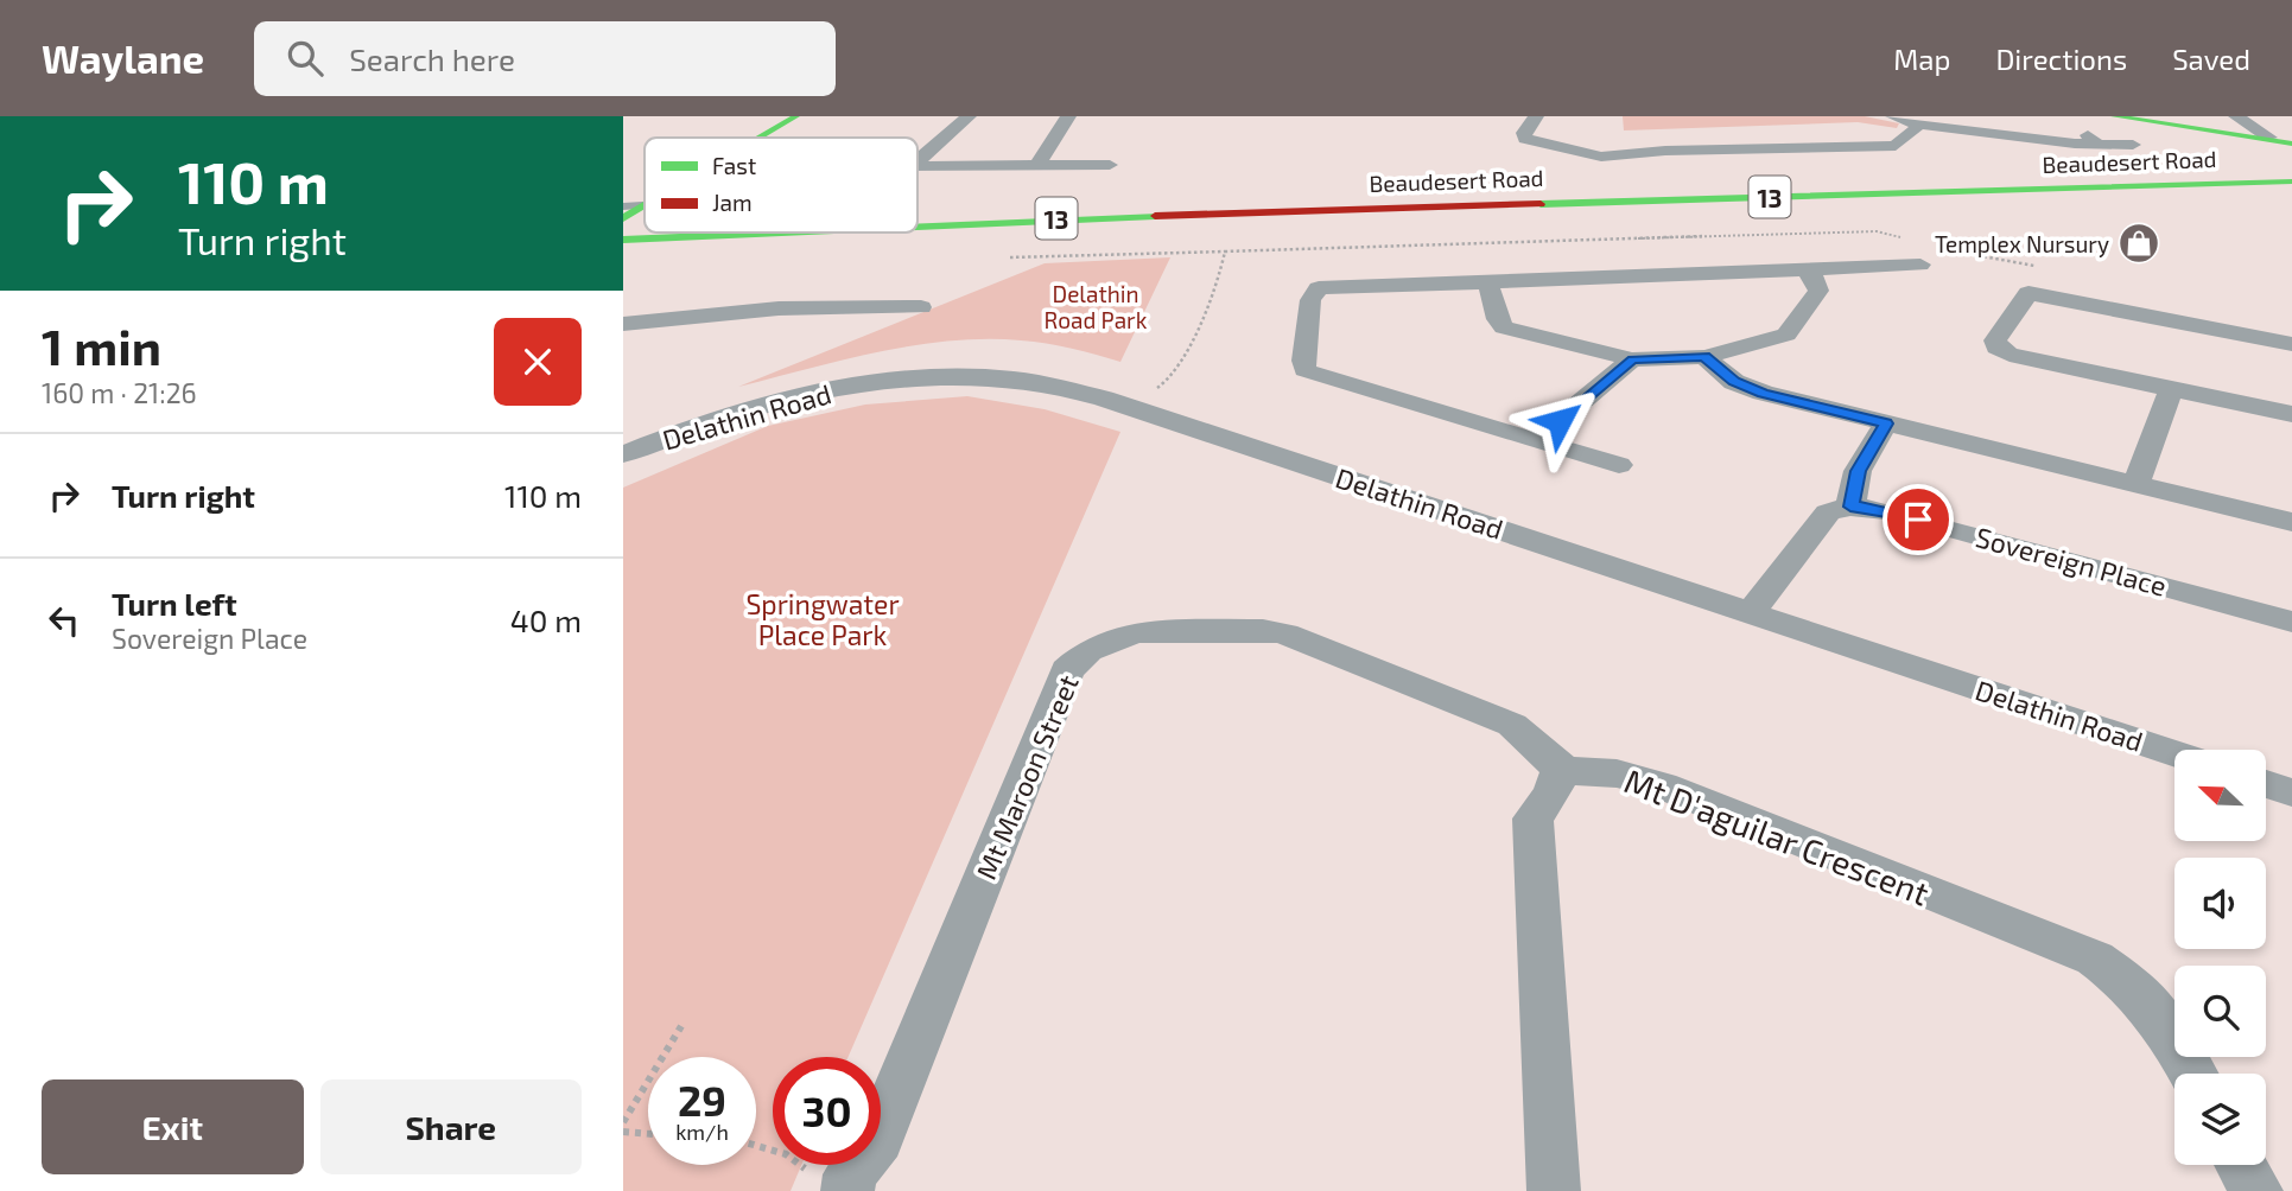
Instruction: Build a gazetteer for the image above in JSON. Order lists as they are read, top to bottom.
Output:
{
  "streets": {
    "main road": ["Beaudesert Road", "13"],
    "street": [
      "Delathin Road",
      "Sovereign Place",
      "Mt Maroon Street",
      "Mt D'aguilar Crescent"
    ]
  },
  "crossings": [
    ["Mt Maroon Street", "Mt D'aguilar Crescent"]
  ],
  "parks": ["Delathin Road Park", "Springwater Place Park"],
  "places": {
    "shop": ["Templex Nursury"]
  },
  "legend": ["Fast", "Jam"],
  "north": "top left",
  "page": {
    "header": "Waylane",
    "search": "Search here",
    "nav": ["Map", "Directions", "Saved"],
    "turn": ["110 m", "Turn right"],
    "heading": ["1 min", "160 m · 21:26"],
    "list": [
      {
        "name": "Turn right",
        "value": "110 m"
      },
      {
        "name": "Turn left",
        "note": "Sovereign Place",
        "value": "40 m"
      }
    ],
    "speed": "29 km/h",
    "limit": "30",
    "buttons": ["Exit", "Share"]
  }
}
